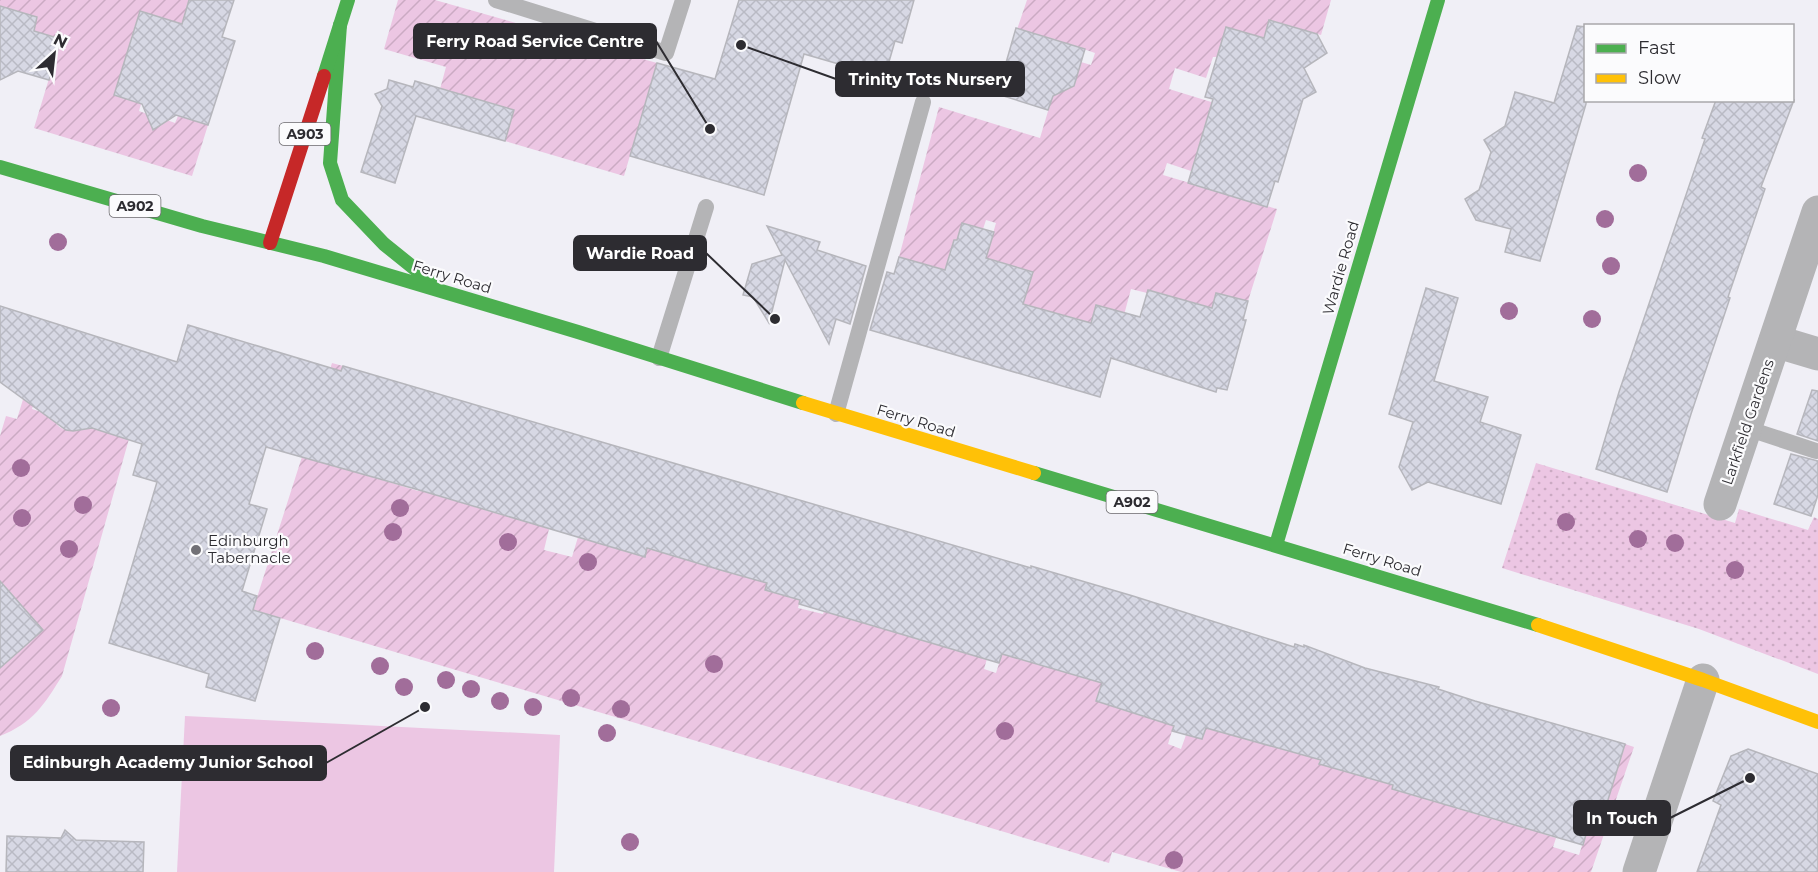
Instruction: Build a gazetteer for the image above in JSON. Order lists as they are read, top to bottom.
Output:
{
  "streets": {
    "main road": [
      "A903",
      "A902",
      "Wardie Road",
      "Ferry Road"
    ],
    "street": ["Larkfield Gardens"]
  },
  "crossings": [
    ["A903", "Ferry Road"],
    ["Wardie Road", "Ferry Road"]
  ],
  "places": [
    "Trinity Tots Nursery",
    "Ferry Road Service Centre",
    "Wardie Road",
    "Edinburgh Tabernacle",
    "Edinburgh Academy Junior School",
    "In Touch"
  ],
  "legend": ["Fast", "Slow"],
  "north": "top right"
}
